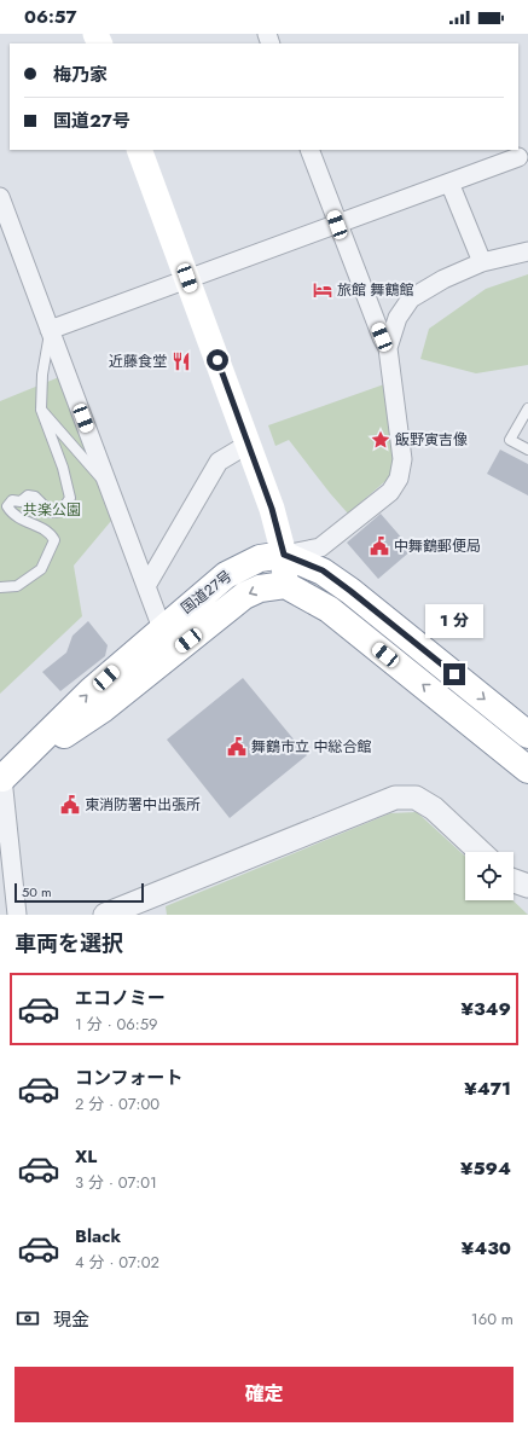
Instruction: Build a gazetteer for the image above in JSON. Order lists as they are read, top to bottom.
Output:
{
  "streets": {
    "highway": ["国道27号"]
  },
  "parks": ["共楽公園"],
  "places": {
    "hotel": ["旅館 舞鶴館"],
    "restaurant": ["近藤食堂"],
    "place": ["飯野寅吉像"],
    "public building": ["中舞鶴郵便局", "舞鶴市立 中総合館", "東消防署中出張所"]
  },
  "scale_bar": "50 m",
  "page": {
    "status": "06:57",
    "banner": ["梅乃家", "国道27号"],
    "bubble": "1 分",
    "scale": "50 m",
    "heading": "車両を選択",
    "list": [
      {
        "name": "エコノミー",
        "note": "1 分 · 06:59",
        "value": "¥349"
      },
      {
        "name": "コンフォート",
        "note": "2 分 · 07:00",
        "value": "¥471"
      },
      {
        "name": "XL",
        "note": "3 分 · 07:01",
        "value": "¥594"
      },
      {
        "name": "Black",
        "note": "4 分 · 07:02",
        "value": "¥430"
      }
    ],
    "pay": ["現金", "160 m"],
    "buttons": "確定"
  }
}
